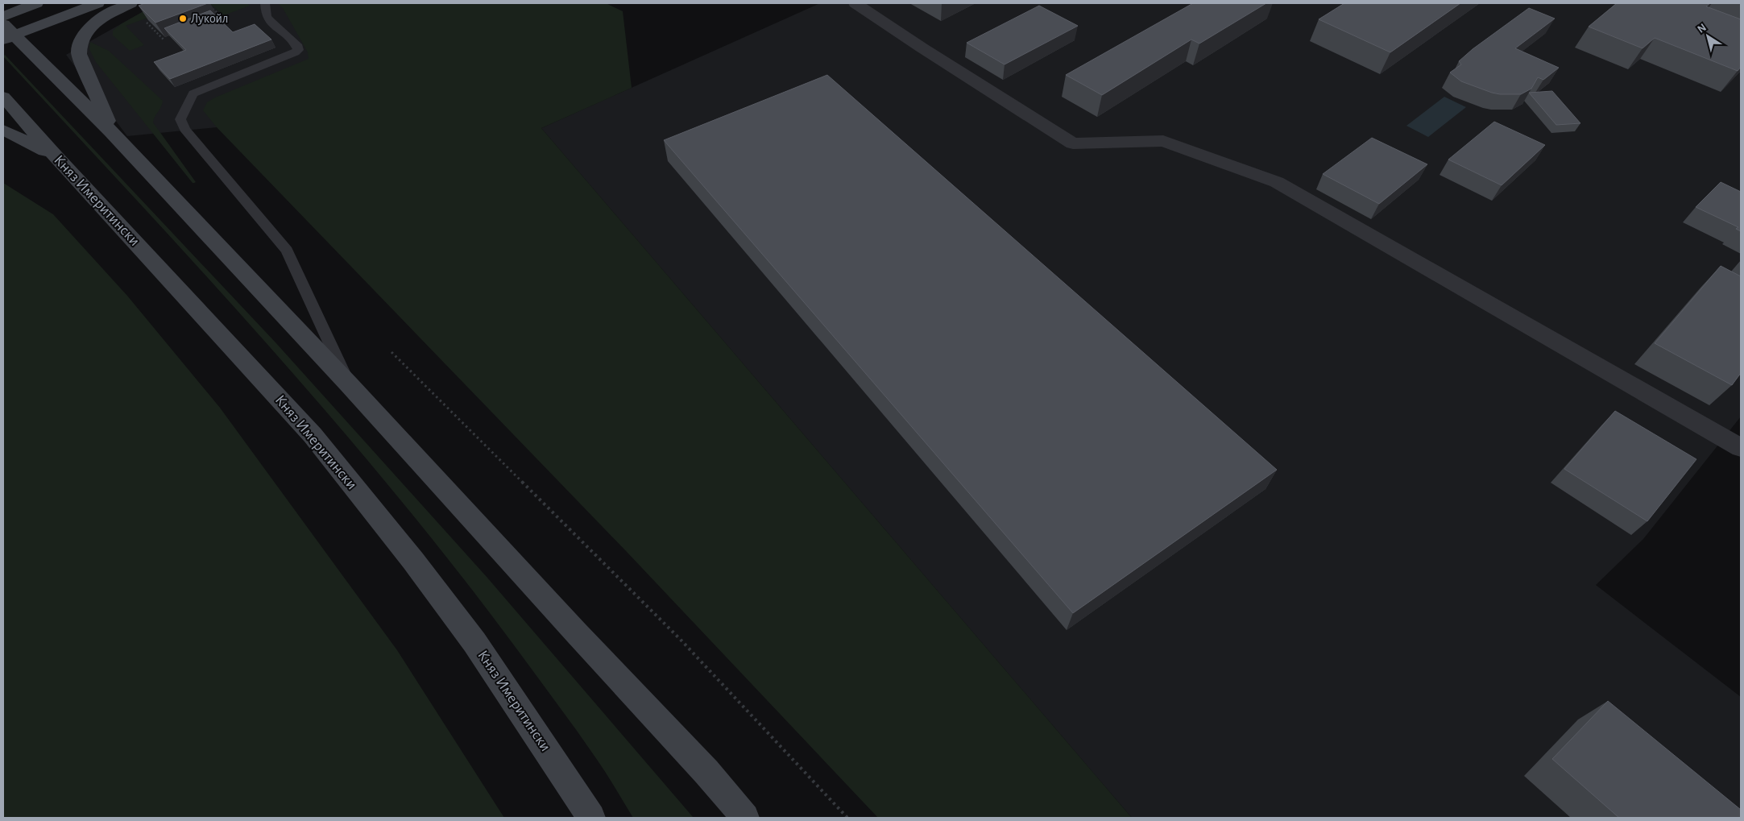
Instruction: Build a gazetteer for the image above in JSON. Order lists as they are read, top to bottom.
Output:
{
  "streets": {
    "street": ["Княз Имеритински"]
  },
  "places": ["Лукойл"],
  "north": "top left"
}
